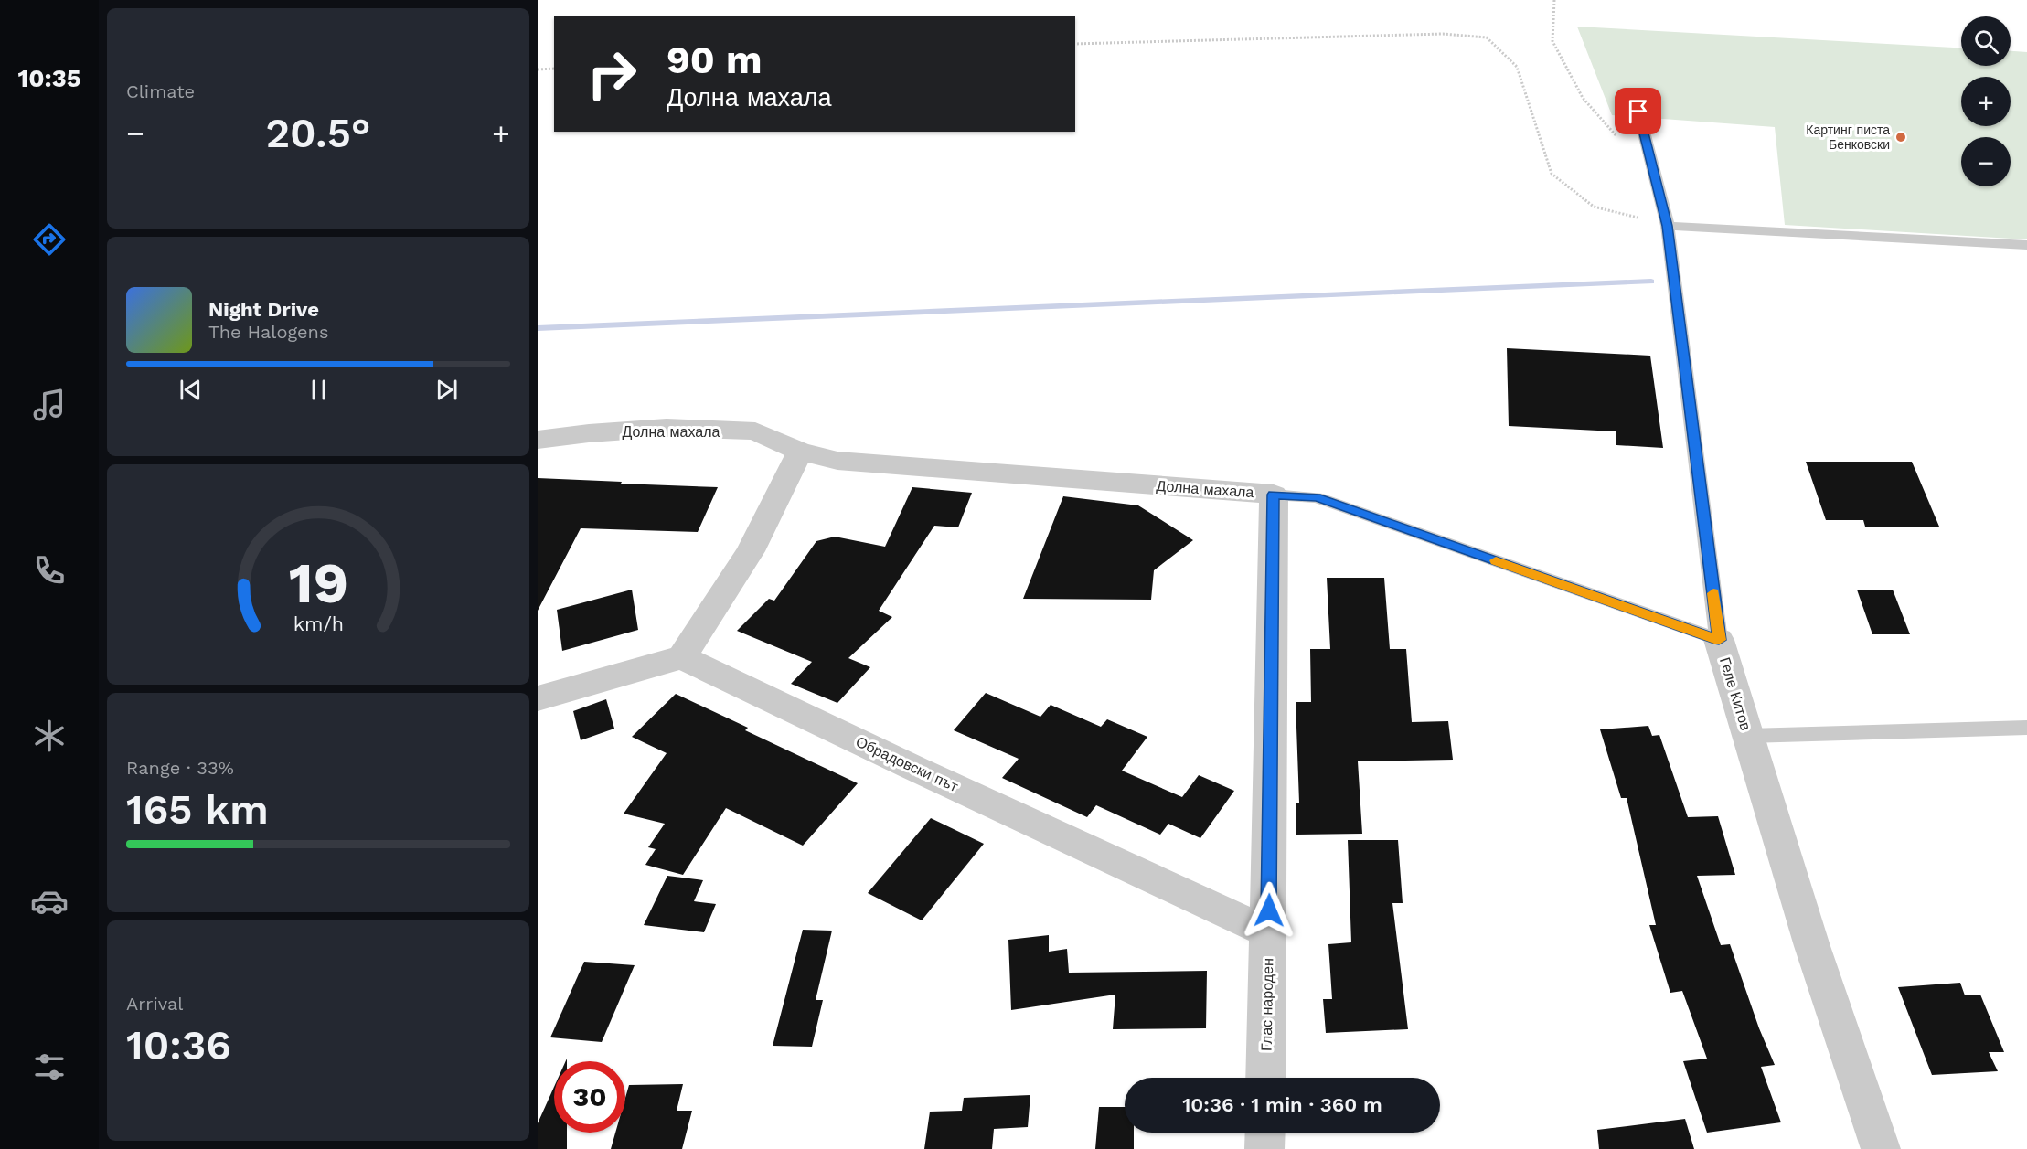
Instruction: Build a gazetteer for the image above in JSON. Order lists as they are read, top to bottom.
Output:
{
  "streets": {
    "street": [
      "Долна махала",
      "Геле Китов",
      "Обрадовски път",
      "Глас народен"
    ]
  },
  "crossings": [
    ["Долна махала", "Геле Китов"],
    ["Долна махала", "Глас народен"],
    ["Обрадовски път", "Глас народен"]
  ],
  "places": ["Картинг писта Бенковски"],
  "page": {
    "tabs": "10:35",
    "tile": [
      "Climate",
      ["Range · 33%", "165 km"],
      ["Arrival", "10:36"]
    ],
    "map_buttons": ["+", "−"],
    "turn": ["90 m", "Долна махала"],
    "heat": ["−", "20.5°", "+"],
    "song": ["Night Drive", "The Halogens"],
    "limit": "30",
    "trip": "10:36 · 1 min · 360 m",
    "gauge": ["19", "km/h"]
  }
}
